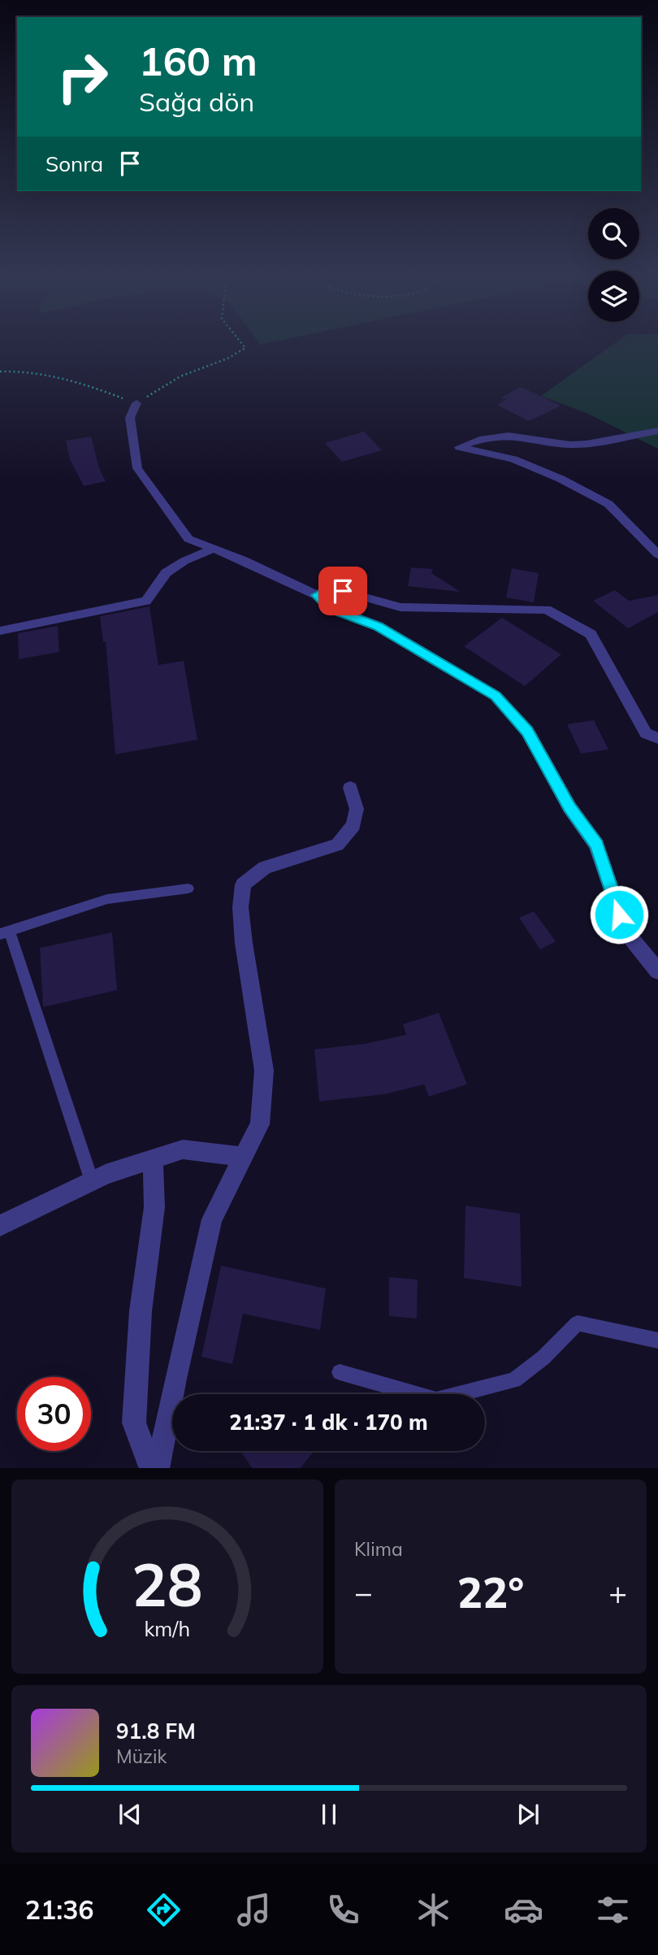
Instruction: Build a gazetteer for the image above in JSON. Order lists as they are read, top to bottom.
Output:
{
  "page": {
    "turn": ["160 m", "Sağa dön"],
    "then": "Sonra",
    "limit": "30",
    "trip": "21:37 · 1 dk · 170 m",
    "tile": "Klima",
    "heat": ["−", "22°", "+"],
    "song": ["91.8 FM", "Müzik"],
    "tabs": "21:36",
    "gauge": ["28", "km/h"]
  }
}
